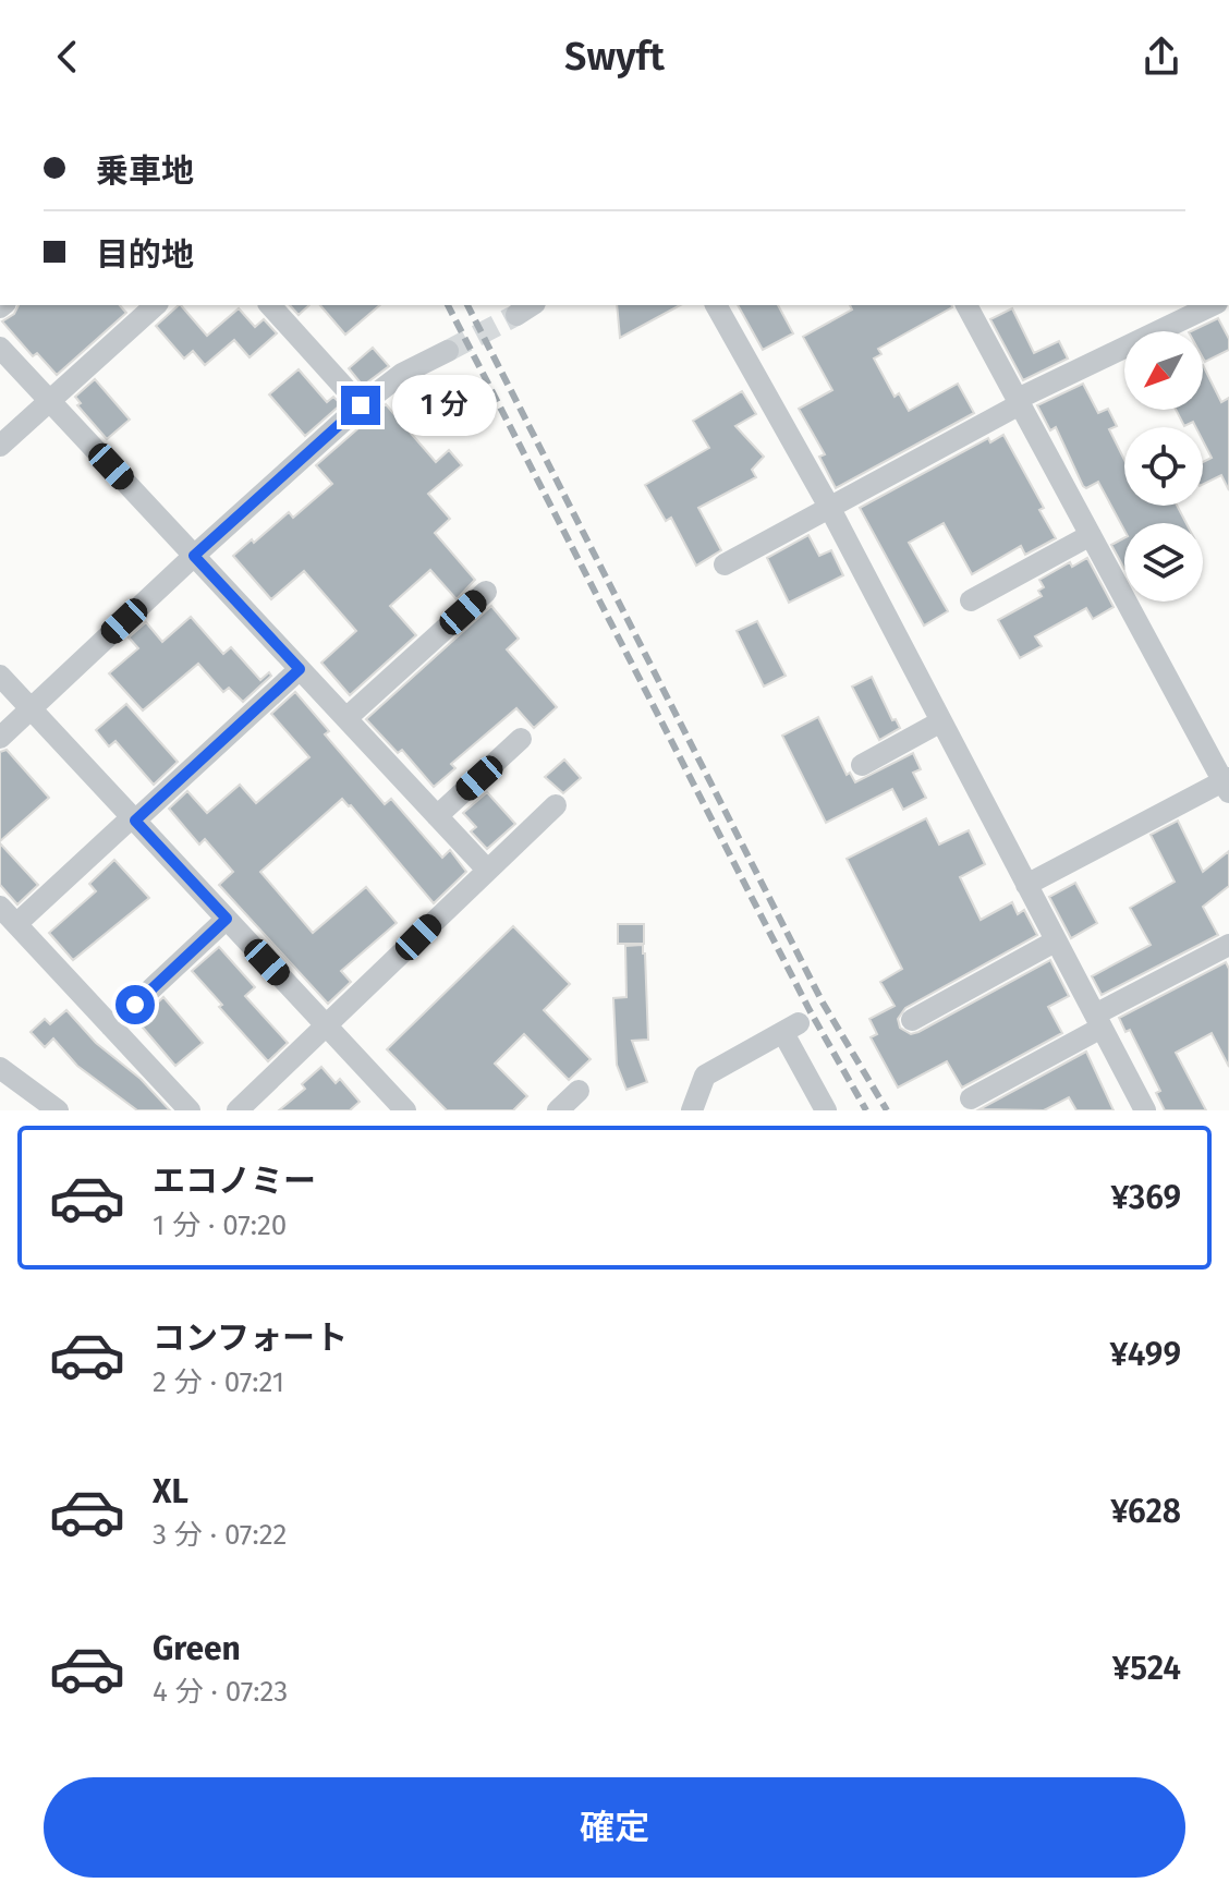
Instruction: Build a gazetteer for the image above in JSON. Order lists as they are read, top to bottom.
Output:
{
  "north": "bottom left",
  "page": {
    "header": "Swyft",
    "banner": ["乗車地", "目的地"],
    "bubble": "1 分",
    "list": [
      {
        "name": "エコノミー",
        "note": "1 分 · 07:20",
        "value": "¥369"
      },
      {
        "name": "コンフォート",
        "note": "2 分 · 07:21",
        "value": "¥499"
      },
      {
        "name": "XL",
        "note": "3 分 · 07:22",
        "value": "¥628"
      },
      {
        "name": "Green",
        "note": "4 分 · 07:23",
        "value": "¥524"
      }
    ],
    "buttons": "確定"
  }
}
